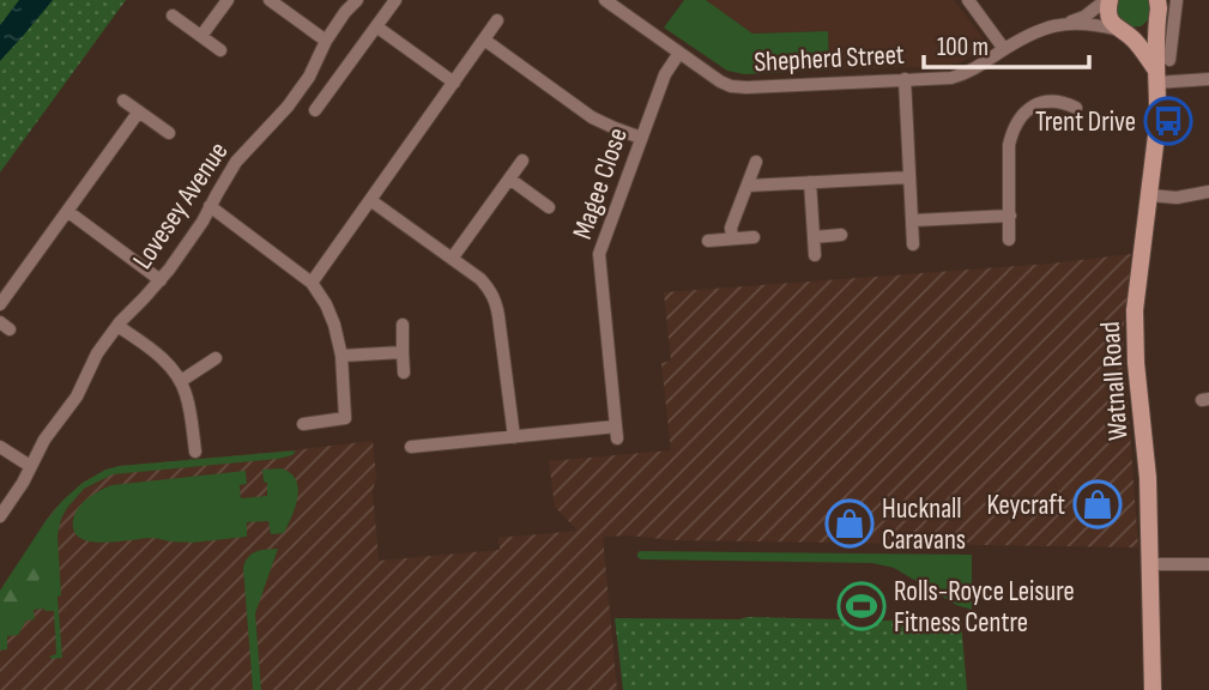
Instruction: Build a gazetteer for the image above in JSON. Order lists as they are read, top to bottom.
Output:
{
  "streets": {
    "main road": ["Watnall Road"],
    "street": ["Shepherd Street", "Magee Close", "Lovesey Avenue"]
  },
  "crossings": [
    ["Shepherd Street", "Magee Close"],
    ["Shepherd Street", "Watnall Road"]
  ],
  "places": {
    "bus stop": ["Trent Drive"],
    "shop": ["Keycraft", "Hucknall Caravans"],
    "sports": ["Rolls-Royce Leisure Fitness Centre"]
  },
  "scale_bar": "100 m"
}
